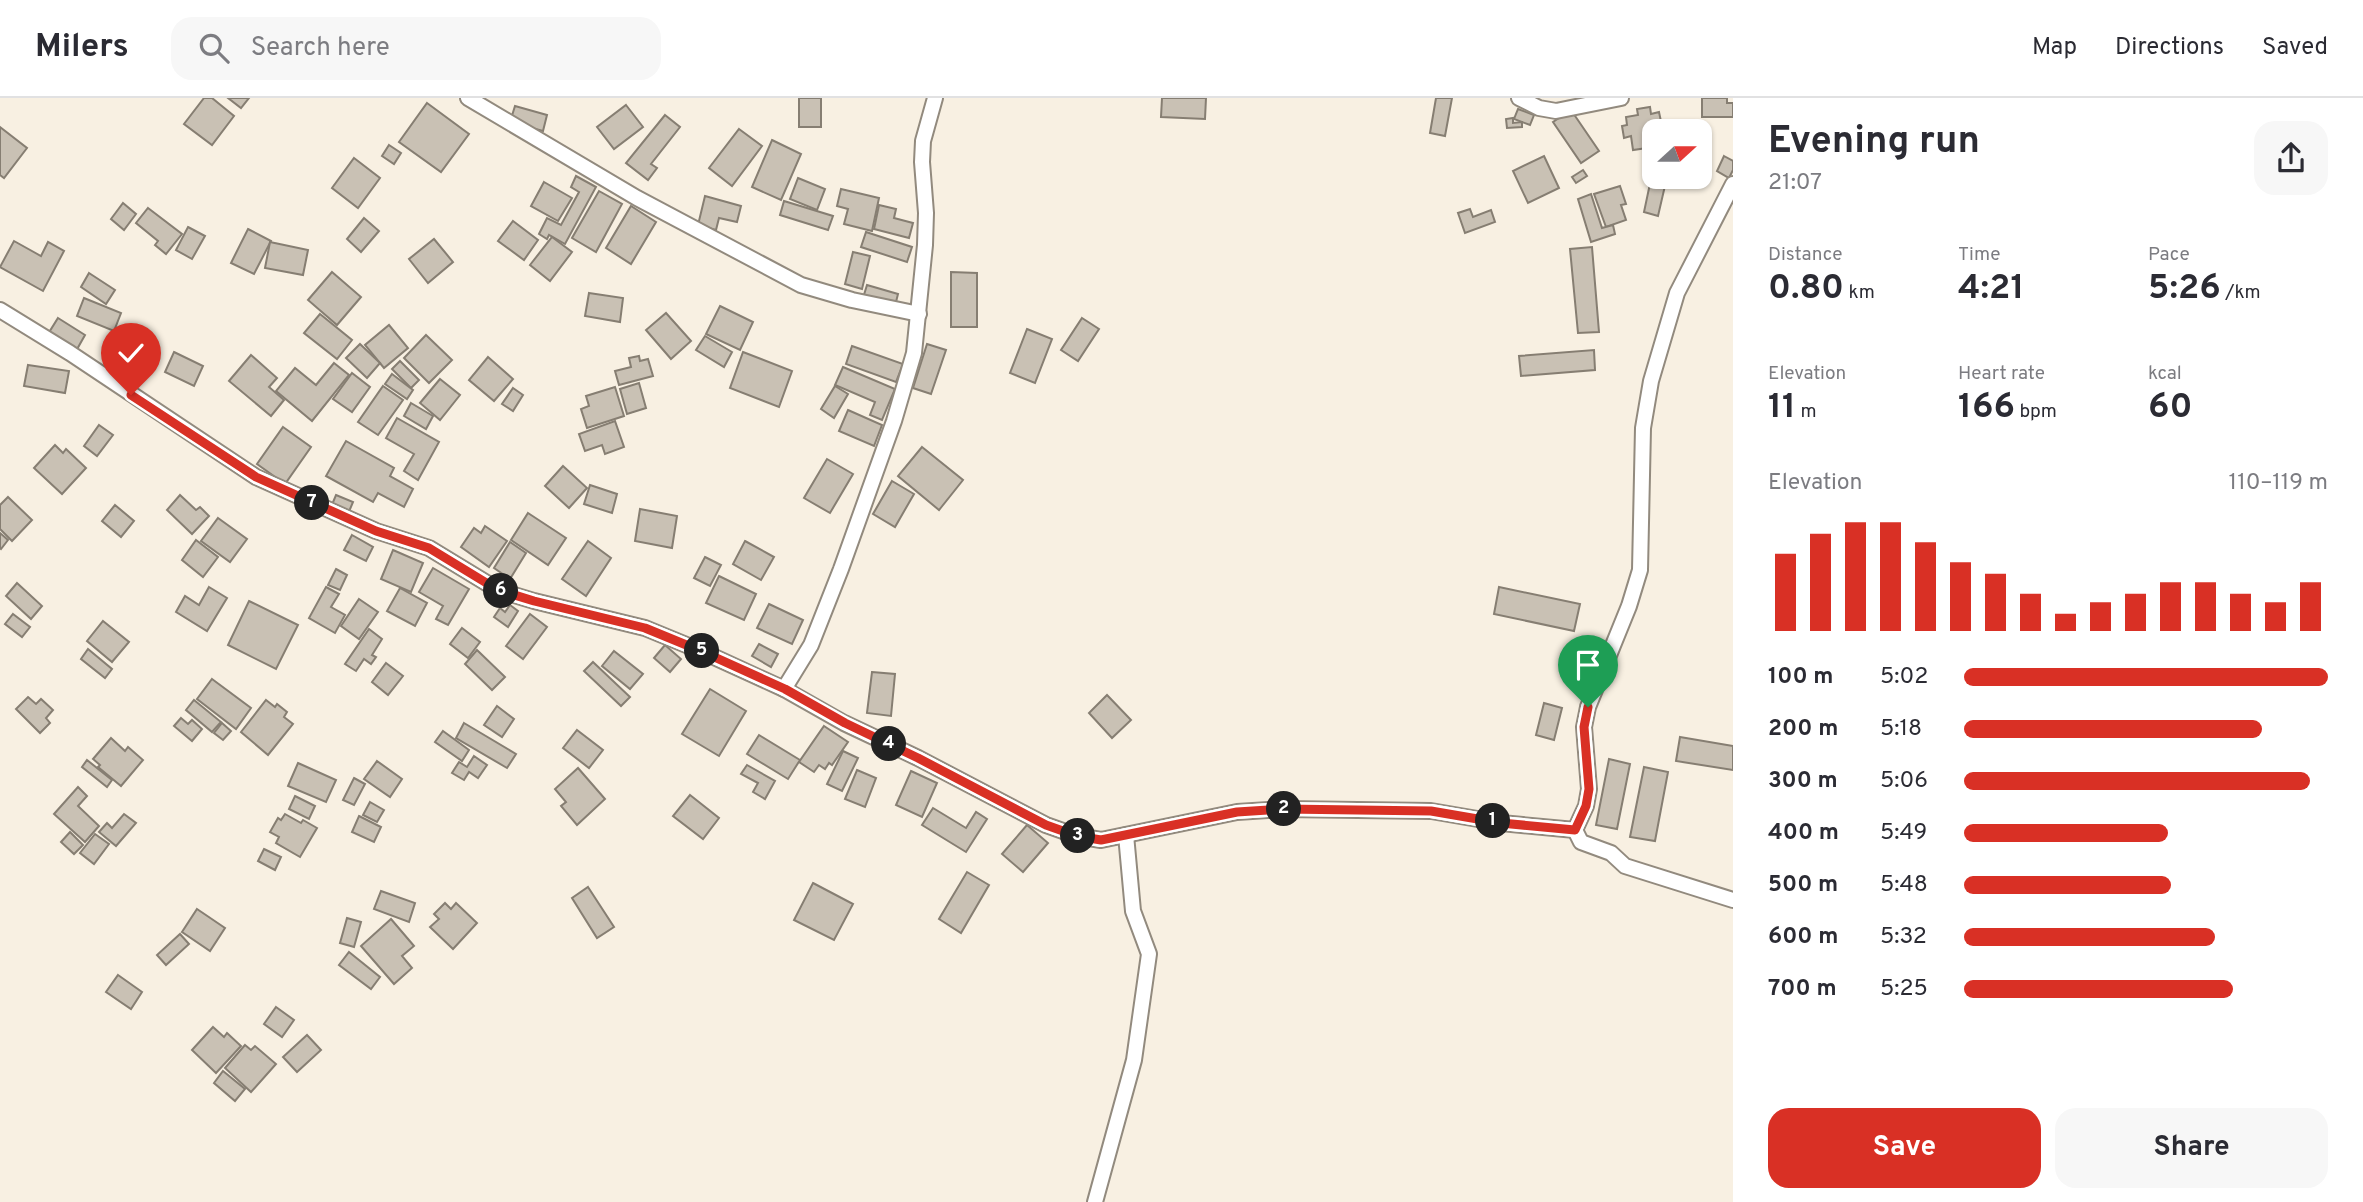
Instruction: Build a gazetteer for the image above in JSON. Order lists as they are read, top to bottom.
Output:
{
  "north": "right",
  "page": {
    "header": "Milers",
    "search": "Search here",
    "nav": ["Map", "Directions", "Saved"],
    "heading": ["Evening run", "21:07"],
    "stats": [
      ["Distance", "0.80 km"],
      ["Time", "4:21"],
      ["Pace", "5:26 /km"],
      ["Elevation", "11 m"],
      ["Heart rate", "166 bpm"],
      ["kcal", "60"]
    ],
    "chart": ["Elevation", "110–119 m"],
    "pins": [
      "7",
      "6",
      "5",
      "4",
      "2",
      "1",
      "3"
    ],
    "list": [
      {
        "name": "100 m",
        "note": "5:02"
      },
      {
        "name": "200 m",
        "note": "5:18"
      },
      {
        "name": "300 m",
        "note": "5:06"
      },
      {
        "name": "400 m",
        "note": "5:49"
      },
      {
        "name": "500 m",
        "note": "5:48"
      },
      {
        "name": "600 m",
        "note": "5:32"
      },
      {
        "name": "700 m",
        "note": "5:25"
      }
    ],
    "buttons": ["Save", "Share"]
  }
}
